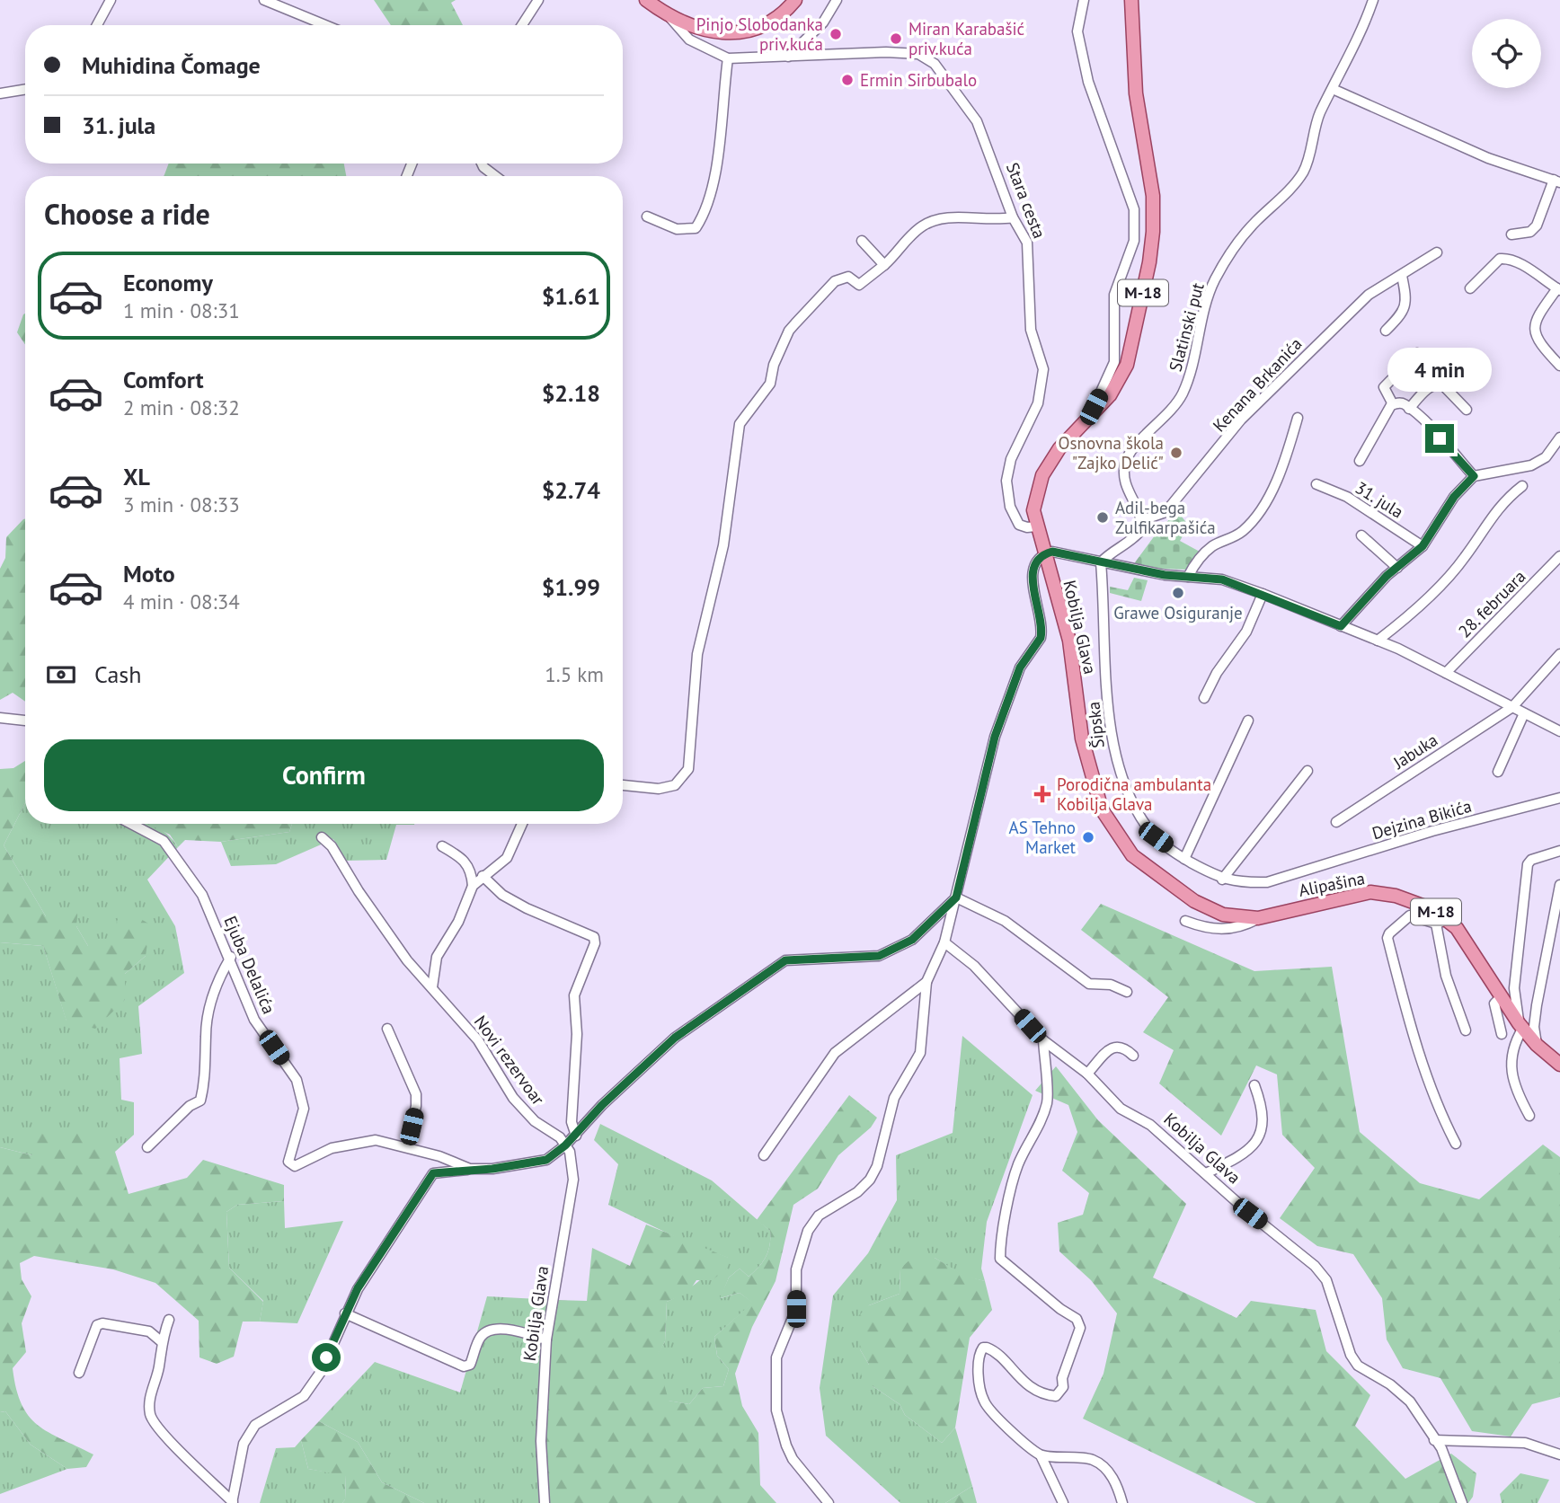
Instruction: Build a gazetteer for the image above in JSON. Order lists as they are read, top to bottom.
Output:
{
  "streets": {
    "main road": ["M-18", "Kobilja Glava", "Alipašina"],
    "street": [
      "Stara cesta",
      "Slatinski put",
      "Kenana Brkanića",
      "31. jula",
      "28. februara",
      "Šipska",
      "Jabuka",
      "Dejzina Bikića",
      "Ejuba Delalića",
      "Novi rezervoar"
    ]
  },
  "crossings": [
    ["Stara cesta", "M-18"],
    ["M-18", "Kobilja Glava"],
    ["Slatinski put", "Kenana Brkanića"],
    ["Kobilja Glava", "Alipašina"],
    ["Kobilja Glava", "Ejuba Delalića"],
    ["Kobilja Glava", "Novi rezervoar"],
    ["Šipska", "Dejzina Bikića"],
    ["Ejuba Delalića", "Novi rezervoar"]
  ],
  "places": {
    "other": [
      "Pinjo Slobodanka priv.kuća",
      "Miran Karabašić priv.kuća",
      "Ermin Sirbubalo",
      "Osnovna škola \"Zajko Delić\"",
      "Adil-bega Zulfikarpašića",
      "Grawe Osiguranje",
      "AS Tehno Market"
    ],
    "health": ["Porodična ambulanta Kobilja Glava"]
  },
  "page": {
    "banner": ["Muhidina Čomage", "31. jula"],
    "heading": "Choose a ride",
    "list": [
      {
        "name": "Economy",
        "note": "1 min · 08:31",
        "value": "$1.61"
      },
      {
        "name": "Comfort",
        "note": "2 min · 08:32",
        "value": "$2.18"
      },
      {
        "name": "XL",
        "note": "3 min · 08:33",
        "value": "$2.74"
      },
      {
        "name": "Moto",
        "note": "4 min · 08:34",
        "value": "$1.99"
      }
    ],
    "bubble": "4 min",
    "pay": ["Cash", "1.5 km"],
    "buttons": "Confirm"
  }
}
